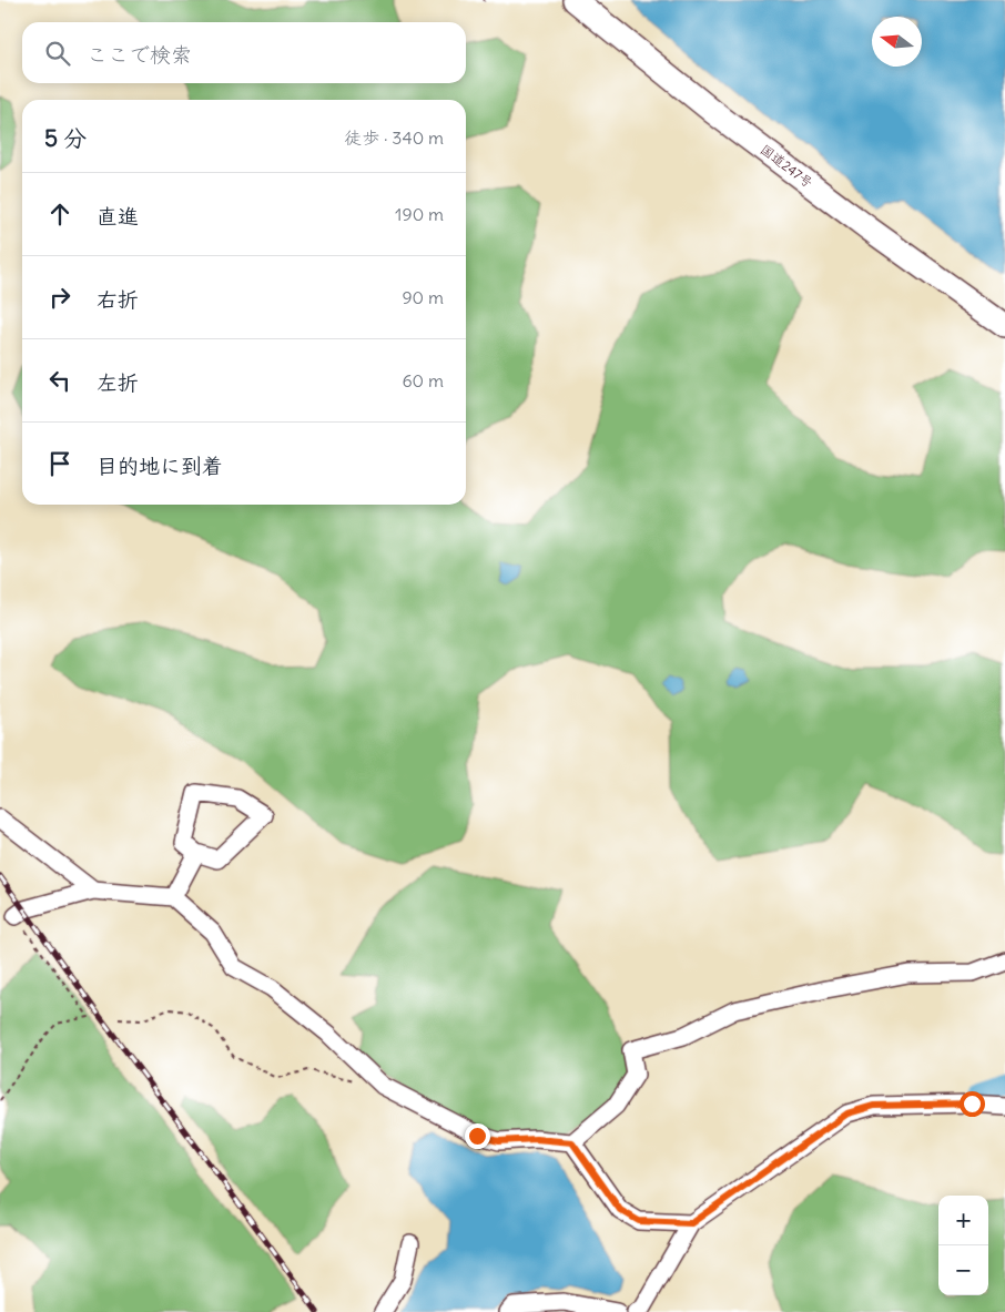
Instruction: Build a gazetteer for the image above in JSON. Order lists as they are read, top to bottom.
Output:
{
  "streets": {
    "highway": ["国道247号"]
  },
  "north": "left",
  "page": {
    "search": "ここで検索",
    "heading": ["5 分", "徒歩 · 340 m"],
    "list": [
      ["直進", "190 m"],
      ["右折", "90 m"],
      ["左折", "60 m"],
      "目的地に到着"
    ],
    "map_buttons": ["+", "−"]
  }
}
